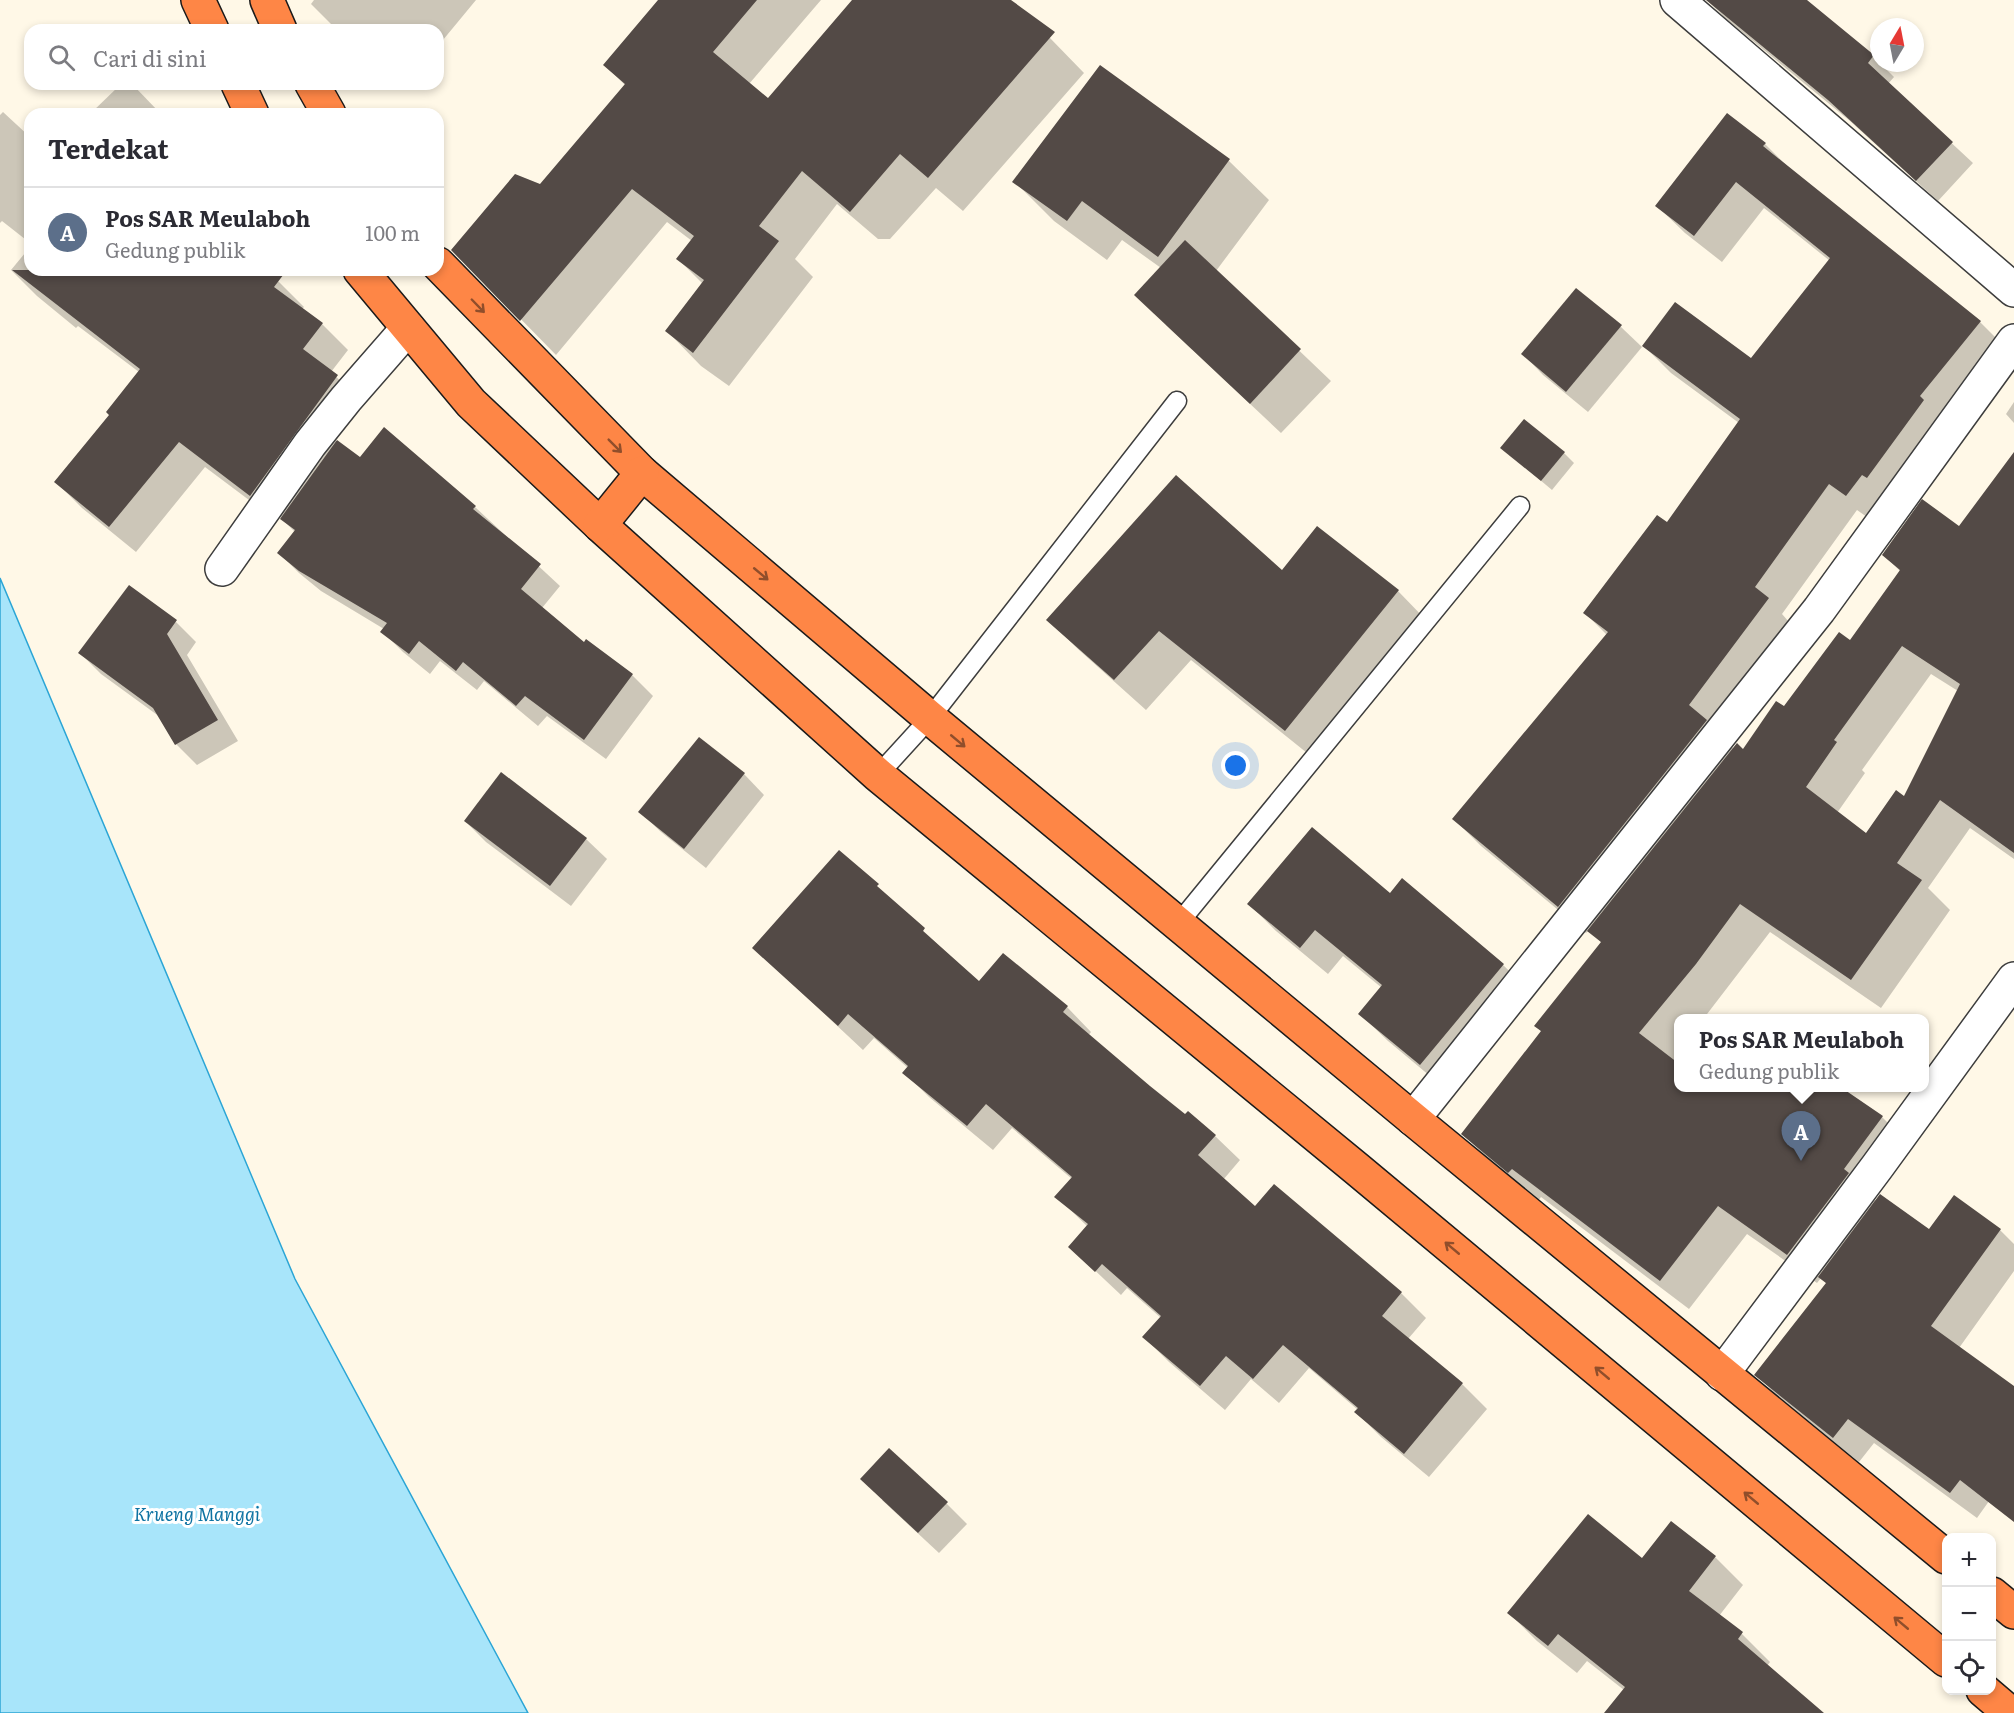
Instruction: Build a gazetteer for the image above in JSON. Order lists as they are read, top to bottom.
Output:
{
  "water": ["Krueng Manggi"],
  "north": "top",
  "page": {
    "search": "Cari di sini",
    "heading": "Terdekat",
    "list": [
      {
        "mark": "A",
        "name": "Pos SAR Meulaboh",
        "note": "Gedung publik",
        "value": "100 m"
      }
    ],
    "popup": ["Pos SAR Meulaboh", "Gedung publik"],
    "pins": "A",
    "map_buttons": ["+", "−"]
  }
}
